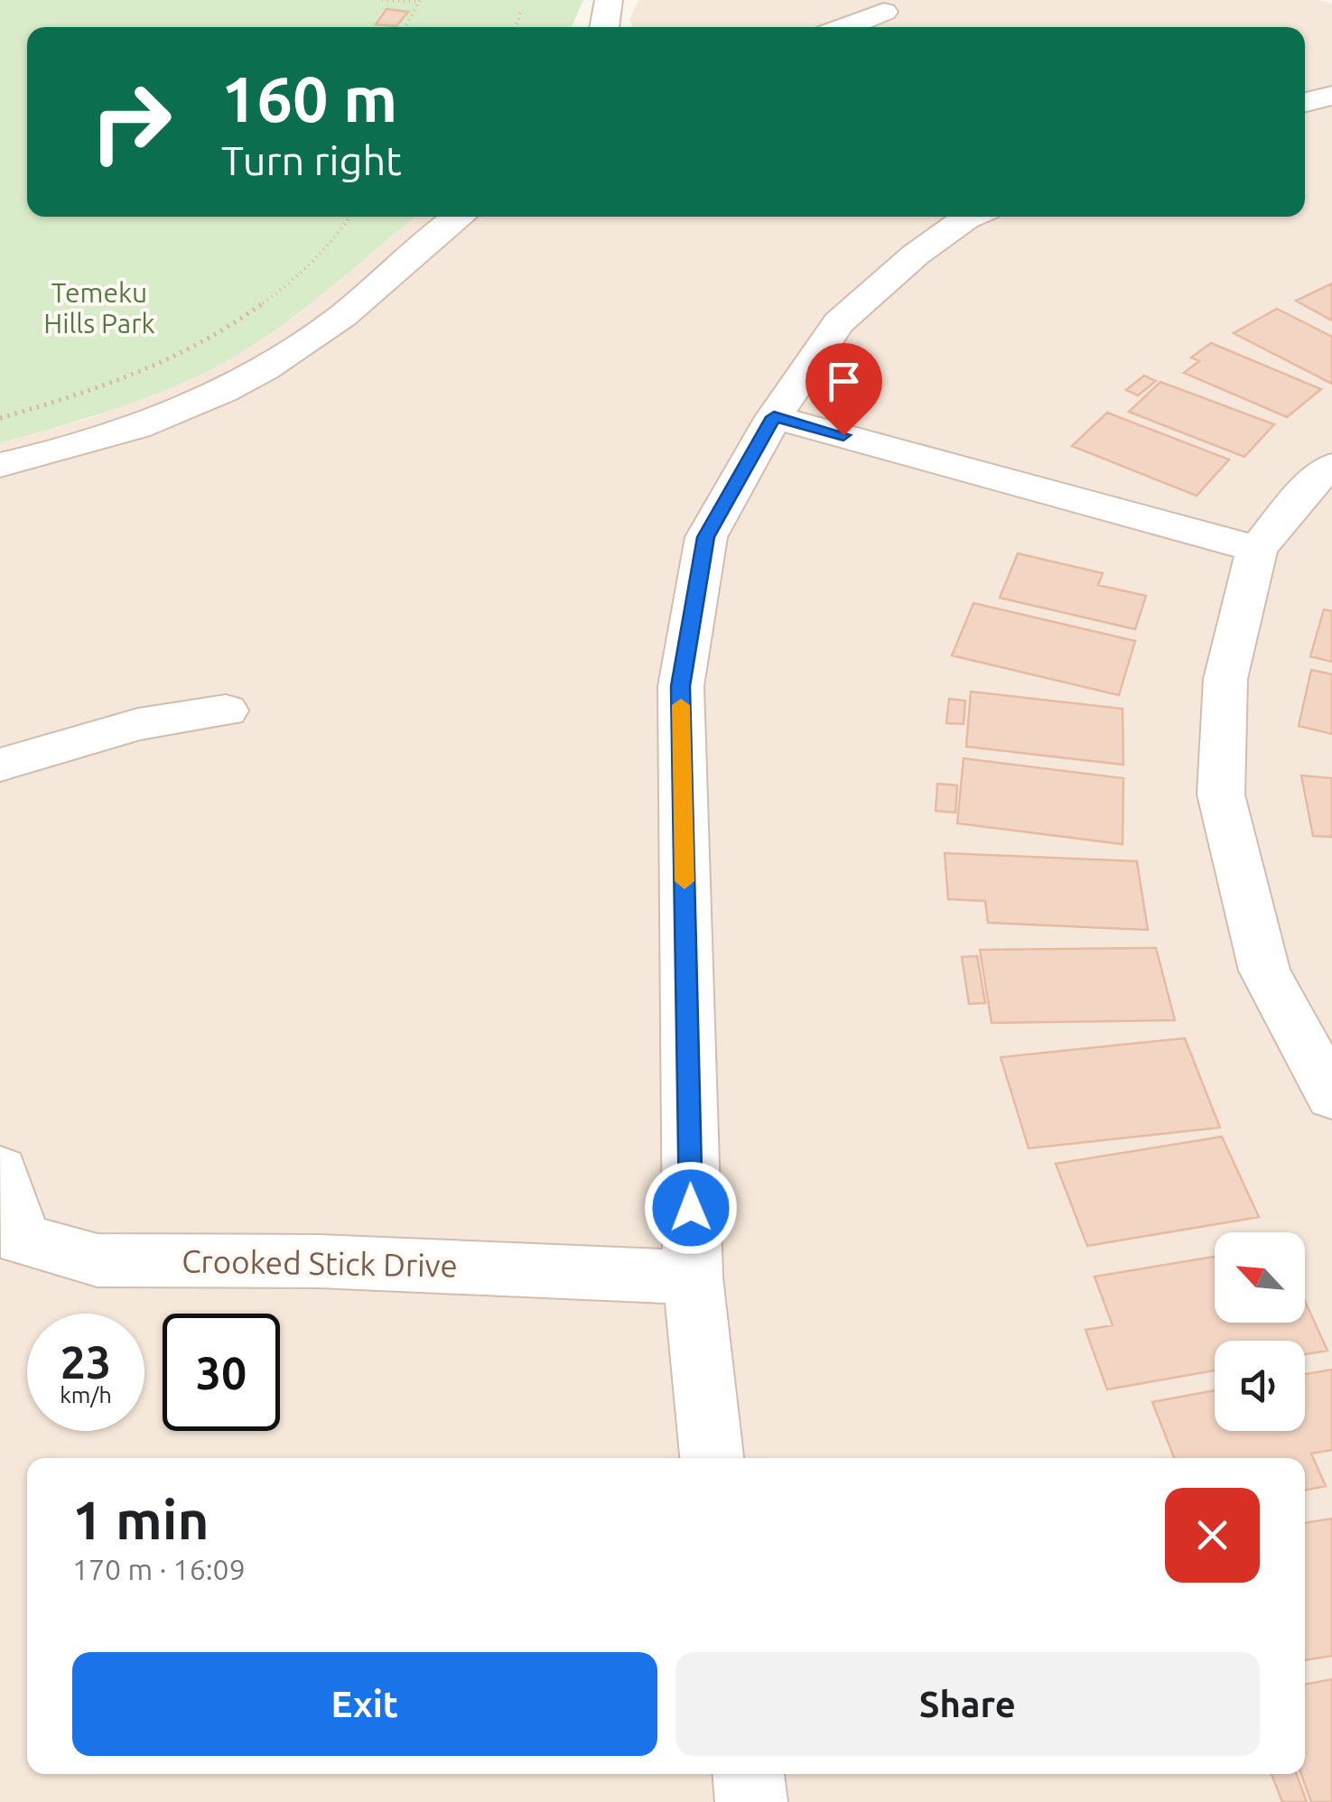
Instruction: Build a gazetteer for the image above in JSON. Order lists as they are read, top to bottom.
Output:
{
  "streets": {
    "street": ["Crooked Stick Drive"]
  },
  "parks": ["Temeku Hills Park"],
  "north": "top left",
  "page": {
    "turn": ["160 m", "Turn right"],
    "speed": "23 km/h",
    "limit": "30",
    "heading": ["1 min", "170 m · 16:09"],
    "buttons": ["Exit", "Share"]
  }
}
